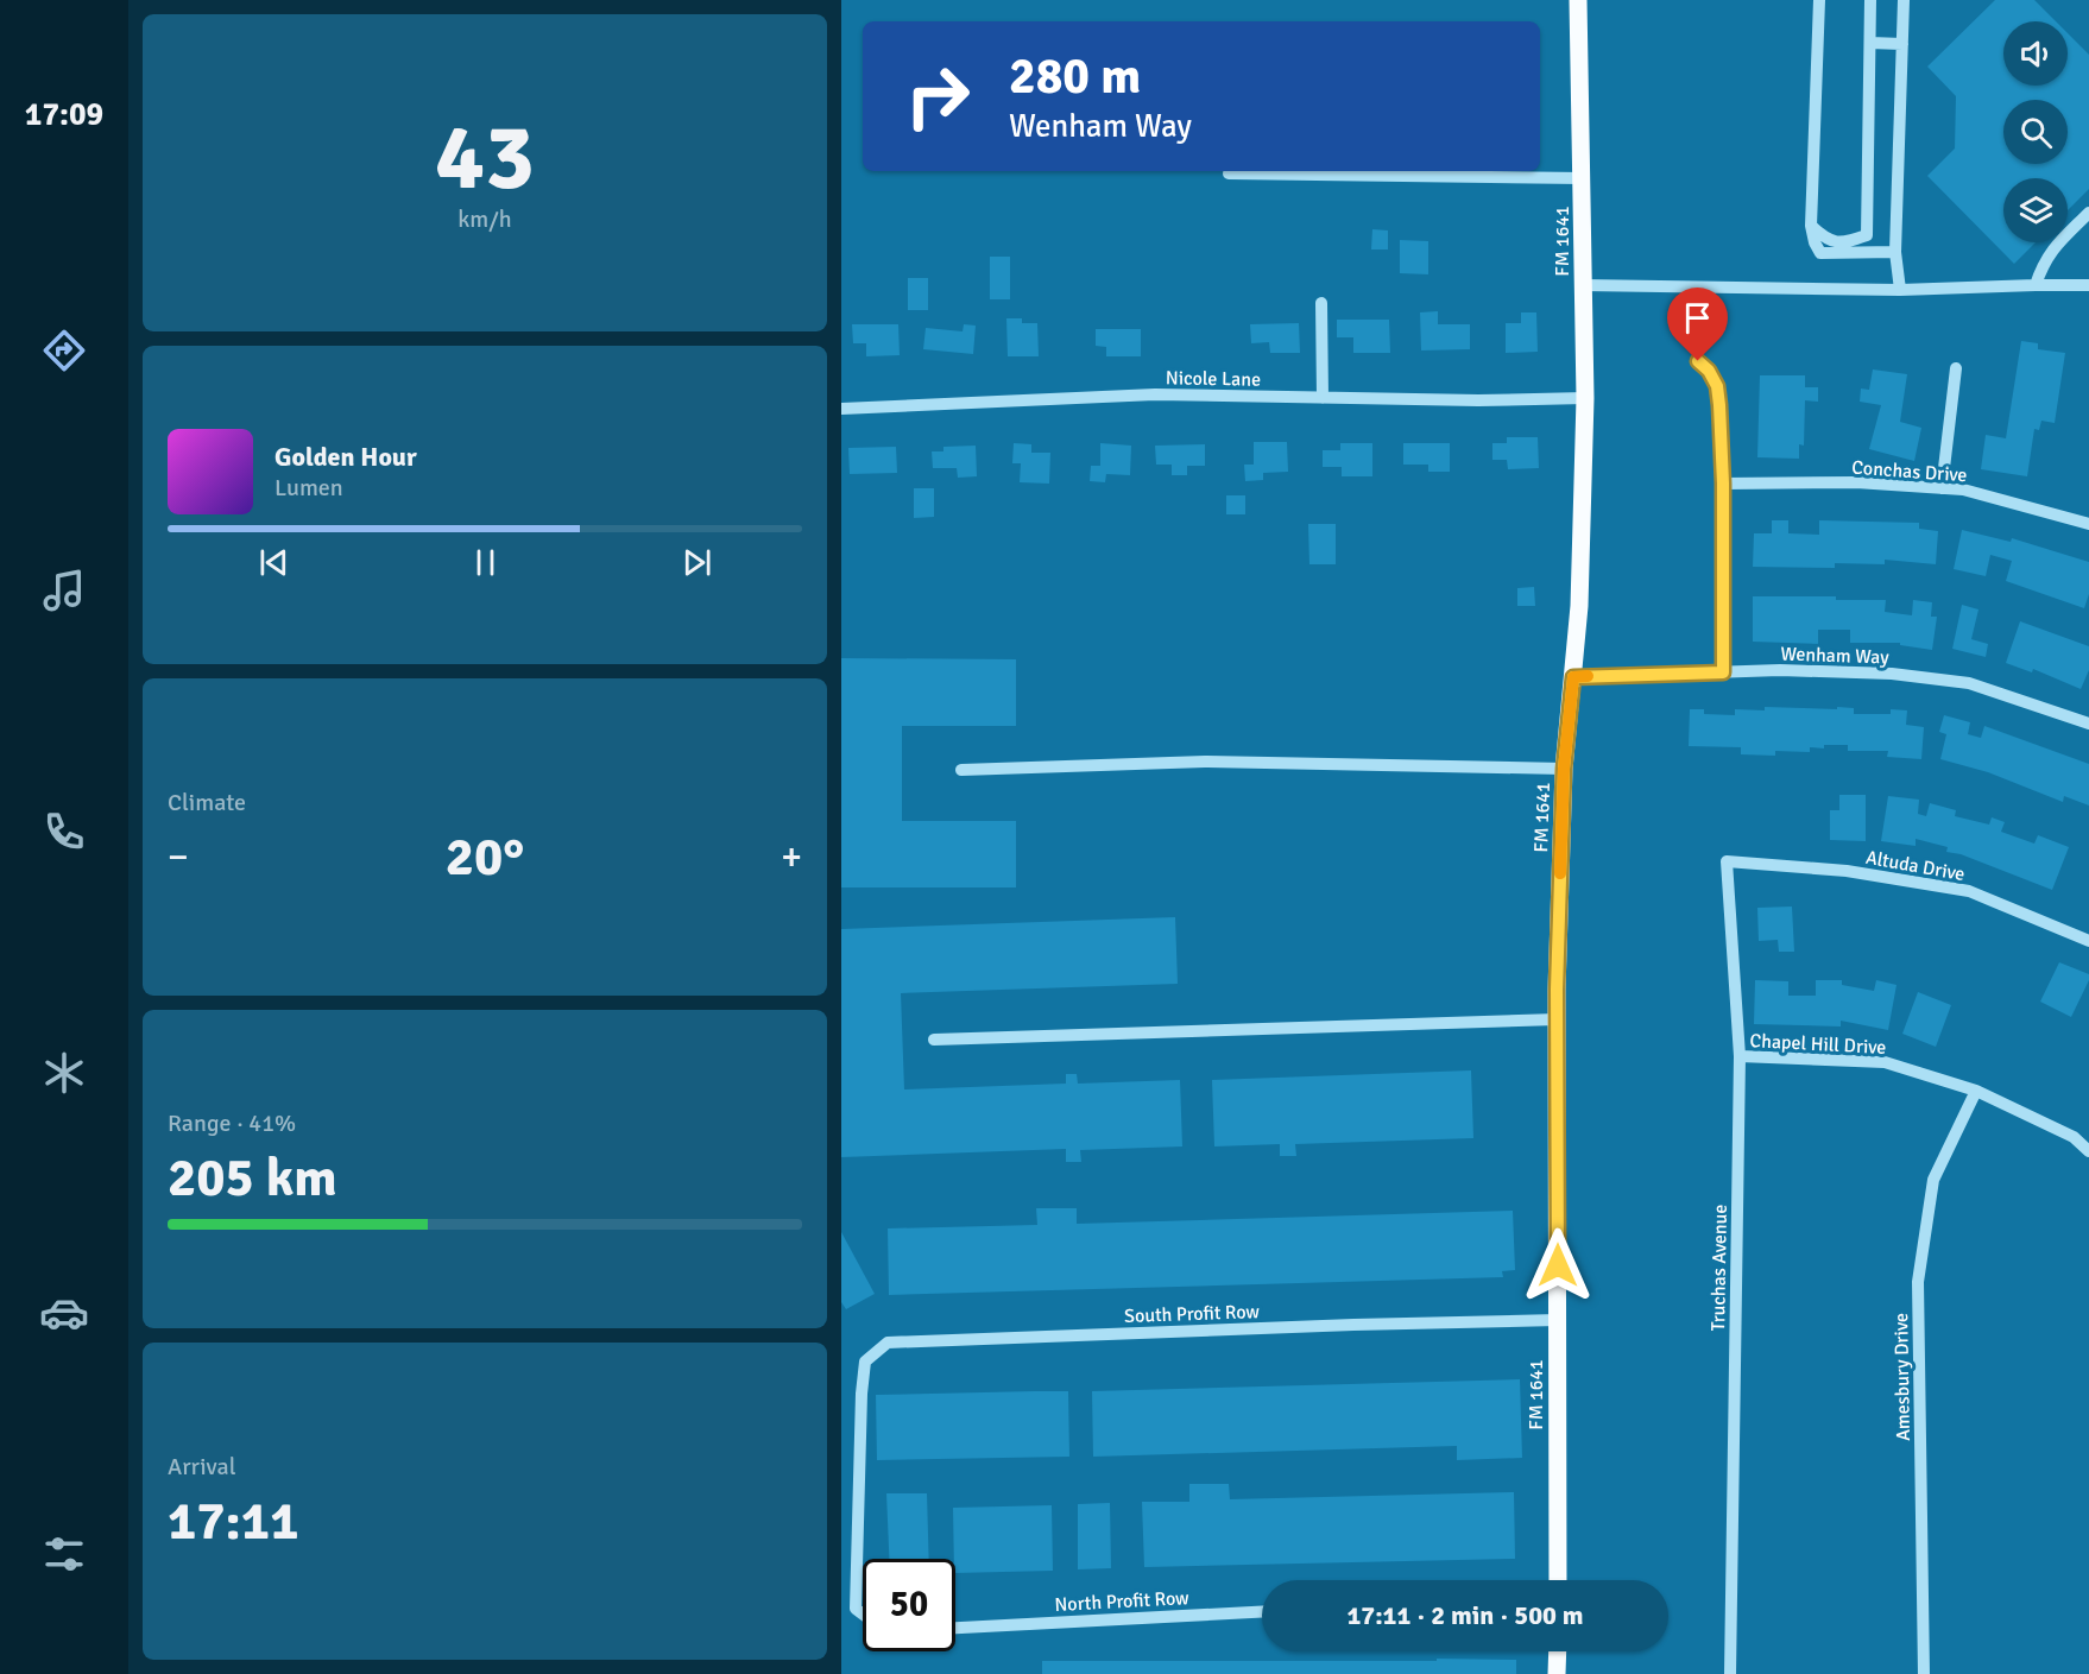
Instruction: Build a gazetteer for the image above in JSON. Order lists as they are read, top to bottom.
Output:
{
  "streets": {
    "main road": ["FM 1641"],
    "street": [
      "Nicole Lane",
      "Conchas Drive",
      "Wenham Way",
      "Altuda Drive",
      "Chapel Hill Drive",
      "Truchas Avenue",
      "South Profit Row",
      "Amesbury Drive",
      "North Profit Row"
    ]
  },
  "crossings": [
    ["FM 1641", "Nicole Lane"],
    ["FM 1641", "Wenham Way"],
    ["FM 1641", "South Profit Row"],
    ["Altuda Drive", "Truchas Avenue"],
    ["Chapel Hill Drive", "Truchas Avenue"],
    ["Chapel Hill Drive", "Amesbury Drive"]
  ],
  "page": {
    "tabs": "17:09",
    "tile": [
      ["43", "km/h"],
      "Climate",
      ["Range · 41%", "205 km"],
      ["Arrival", "17:11"]
    ],
    "turn": ["280 m", "Wenham Way"],
    "song": ["Golden Hour", "Lumen"],
    "heat": ["−", "20°", "+"],
    "limit": "50",
    "trip": "17:11 · 2 min · 500 m"
  }
}
